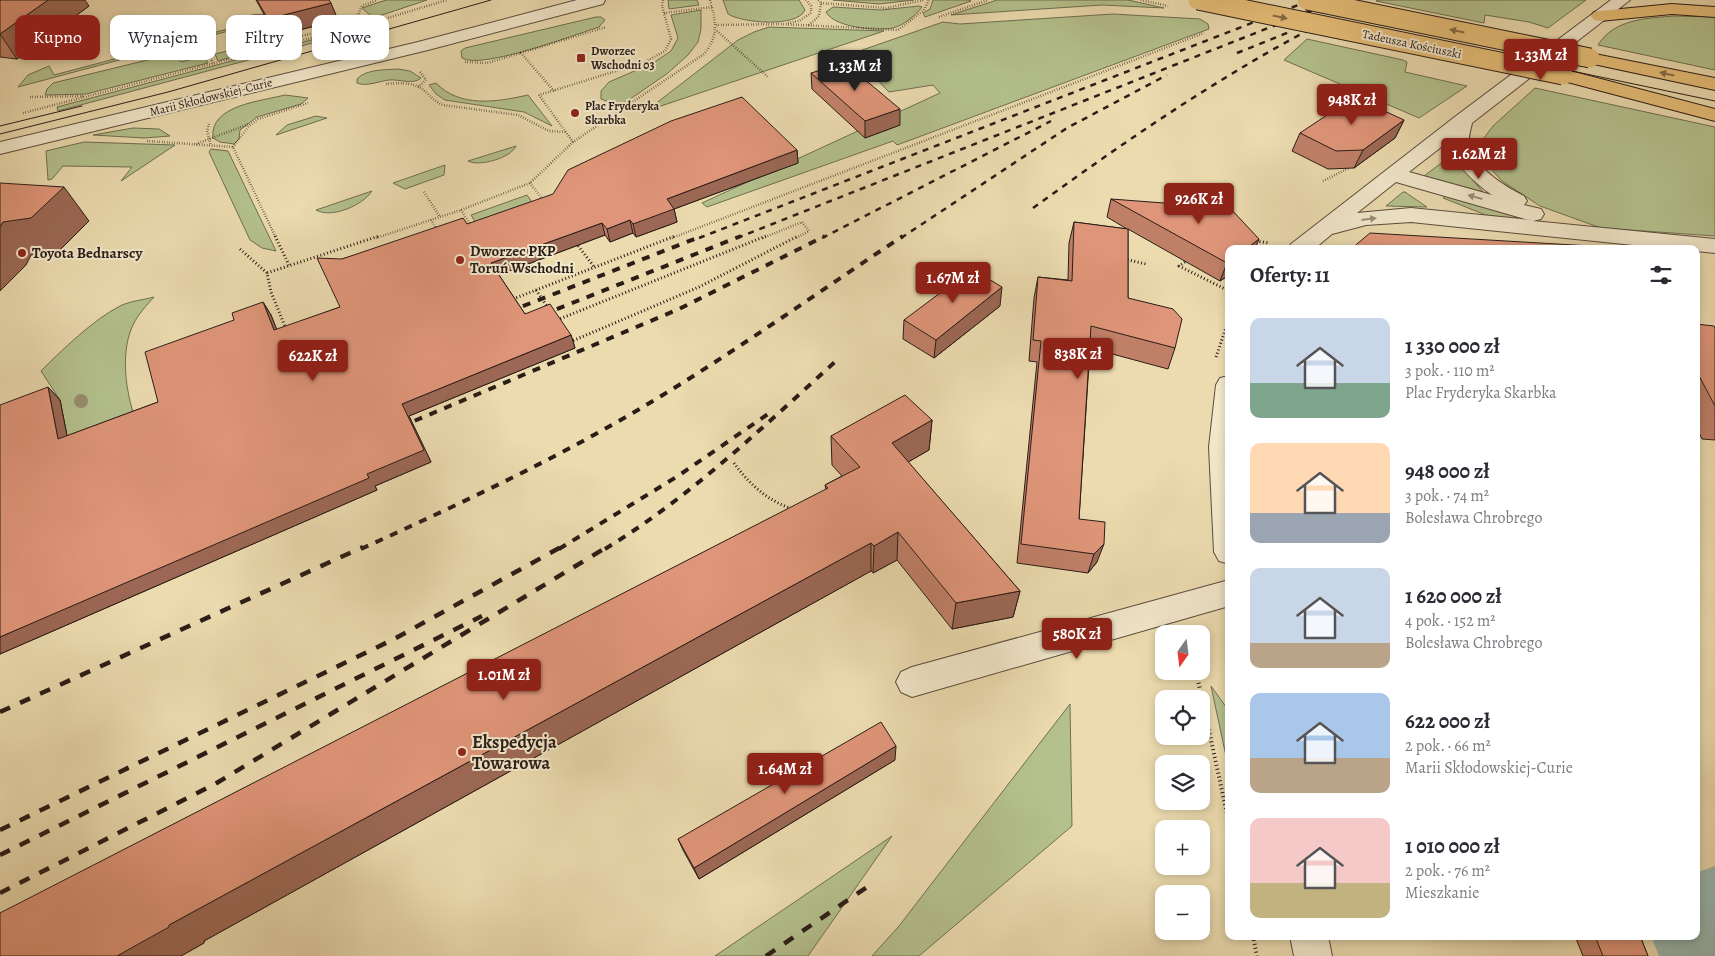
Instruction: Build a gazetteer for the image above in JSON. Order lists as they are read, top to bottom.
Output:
{
  "streets": {
    "main road": ["Tadeusza Kościuszki"],
    "street": ["Marii Skłodowskiej-Curie"]
  },
  "places": {
    "transit": ["Dworzec Wschodni 03"],
    "other": [
      "Plac Fryderyka Skarbka",
      "Toyota Bednarscy",
      "Dworzec PKP Toruń Wschodni",
      "Ekspedycja Towarowa"
    ]
  },
  "north": "bottom",
  "page": {
    "chip": [
      "Kupno",
      "Wynajem",
      "Filtry",
      "Nowe"
    ],
    "price": [
      "1.33M zł",
      "1.33M zł",
      "948K zł",
      "1.62M zł",
      "926K zł",
      "1.67M zł",
      "838K zł",
      "622K zł",
      "580K zł",
      "1.01M zł",
      "1.64M zł"
    ],
    "heading": "Oferty: 11",
    "list": [
      {
        "name": "1 330 000 zł",
        "note": "3 pok. · 110 m² · Plac Fryderyka Skarbka"
      },
      {
        "name": "948 000 zł",
        "note": "3 pok. · 74 m² · Bolesława Chrobrego"
      },
      {
        "name": "1 620 000 zł",
        "note": "4 pok. · 152 m² · Bolesława Chrobrego"
      },
      {
        "name": "622 000 zł",
        "note": "2 pok. · 66 m² · Marii Skłodowskiej-Curie"
      },
      {
        "name": "1 010 000 zł",
        "note": "2 pok. · 76 m² · Mieszkanie"
      }
    ],
    "map_buttons": ["+", "−"]
  }
}
